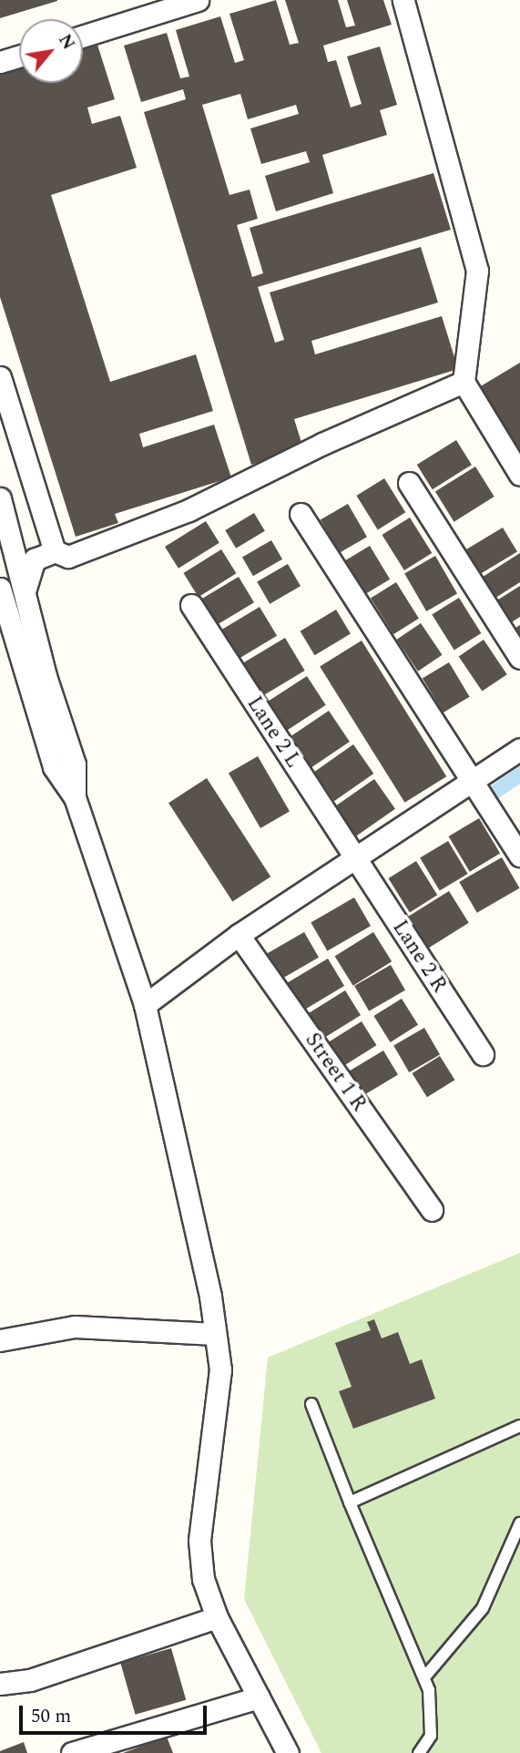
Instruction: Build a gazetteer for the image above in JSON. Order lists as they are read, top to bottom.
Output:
{
  "streets": {
    "street": ["Lane 2 L", "Lane 2 R", "Street 1 R"]
  },
  "crossings": [
    ["Lane 2 L", "Lane 2 R"]
  ],
  "scale_bar": "50 m",
  "north": "top right"
}
